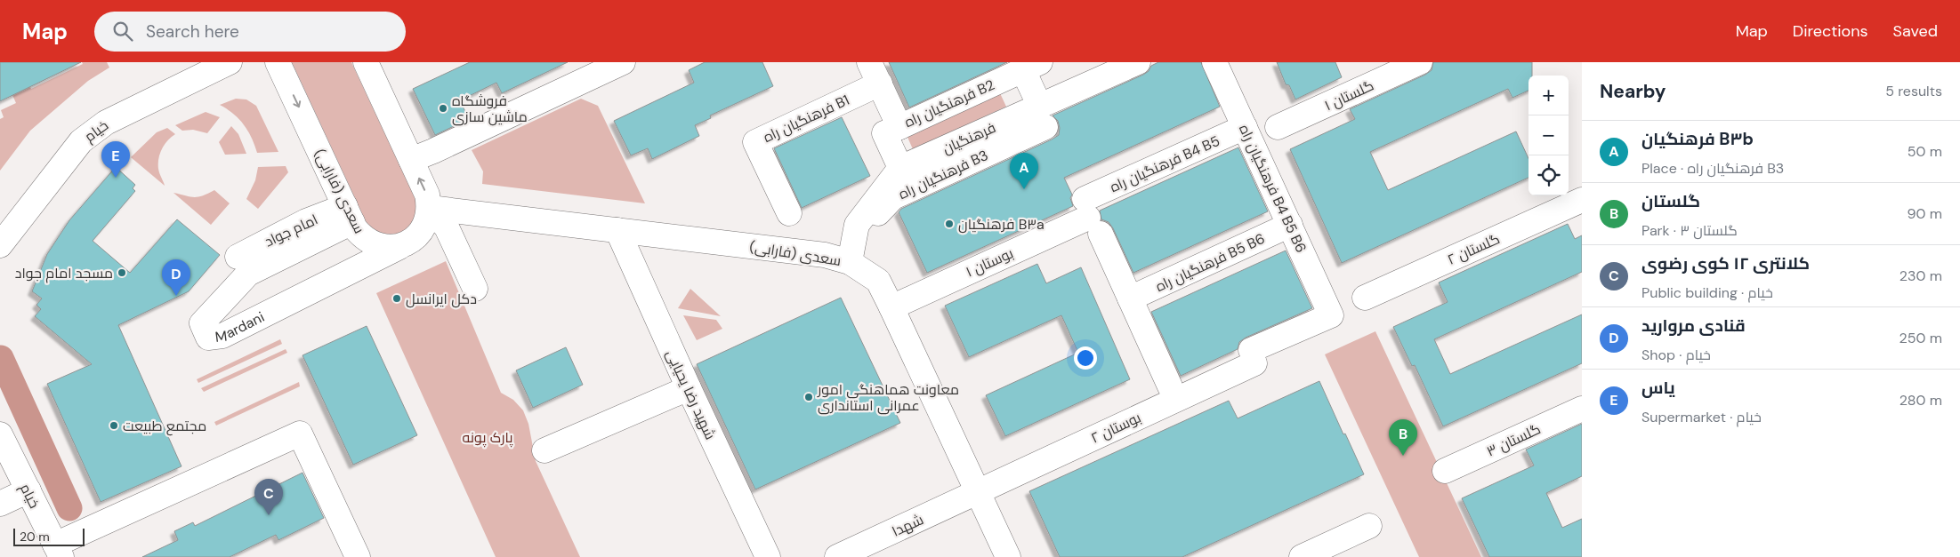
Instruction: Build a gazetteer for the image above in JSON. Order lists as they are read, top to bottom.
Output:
{
  "streets": {
    "street": [
      "گلستان ۱",
      "فرهنگیان راه B2",
      "فرهنگیان راه B1",
      "خیام",
      "فرهنگیان",
      "فرهنگیان راه B4 B5",
      "فرهنگیان راه B3",
      "فرهنگیان راه B4 B5 B6",
      "سعدی (فارابی)",
      "امام جواد",
      "گلستان ۲",
      "بوستان ۱",
      "فرهنگیان راه B5 B6",
      "Mardani",
      "شهید رضا یحیایی",
      "بوستان ۲",
      "گلستان ۳",
      "شهدا"
    ]
  },
  "crossings": [
    ["فرهنگیان راه B2", "فرهنگیان راه B1"],
    ["فرهنگیان", "فرهنگیان راه B3"],
    ["فرهنگیان", "سعدی (فارابی)"],
    ["فرهنگیان راه B4 B5", "فرهنگیان راه B4 B5 B6"],
    ["فرهنگیان راه B4 B5", "بوستان ۱"],
    ["فرهنگیان راه B3", "سعدی (فارابی)"],
    ["فرهنگیان راه B4 B5 B6", "فرهنگیان راه B5 B6"],
    ["فرهنگیان راه B4 B5 B6", "بوستان ۲"],
    ["سعدی (فارابی)", "امام جواد"],
    ["سعدی (فارابی)", "بوستان ۱"],
    ["سعدی (فارابی)", "Mardani"],
    ["سعدی (فارابی)", "شهید رضا یحیایی"],
    ["سعدی (فارابی)", "بوستان ۲"],
    ["سعدی (فارابی)", "شهدا"],
    ["امام جواد", "Mardani"],
    ["بوستان ۲", "شهدا"]
  ],
  "parks": ["پارک پونه"],
  "places": [
    "فروشگاه ماشین سازی",
    "فرهنگیان B۳a",
    "مسجد امام جواد",
    "دکل ایرانسل",
    "معاونت هماهنگی امور عمرانی استانداری",
    "مجتمع طبیعت"
  ],
  "scale_bar": "20 m",
  "page": {
    "header": "Map",
    "search": "Search here",
    "nav": ["Map", "Directions", "Saved"],
    "heading": ["Nearby", "5 results"],
    "map_buttons": ["+", "−"],
    "list": [
      {
        "mark": "A",
        "name": "فرهنگیان B۳b",
        "note": "Place · فرهنگیان راه B3",
        "value": "50 m"
      },
      {
        "mark": "B",
        "name": "گلستان",
        "note": "Park · گلستان ۳",
        "value": "90 m"
      },
      {
        "mark": "C",
        "name": "کلانتری ۱۲ کوی رضوی",
        "note": "Public building · خیام",
        "value": "230 m"
      },
      {
        "mark": "D",
        "name": "قنادی مروارید",
        "note": "Shop · خیام",
        "value": "250 m"
      },
      {
        "mark": "E",
        "name": "یاس",
        "note": "Supermarket · خیام",
        "value": "280 m"
      }
    ],
    "pins": [
      "E",
      "A",
      "D",
      "B",
      "C"
    ],
    "scale": "20 m"
  }
}
